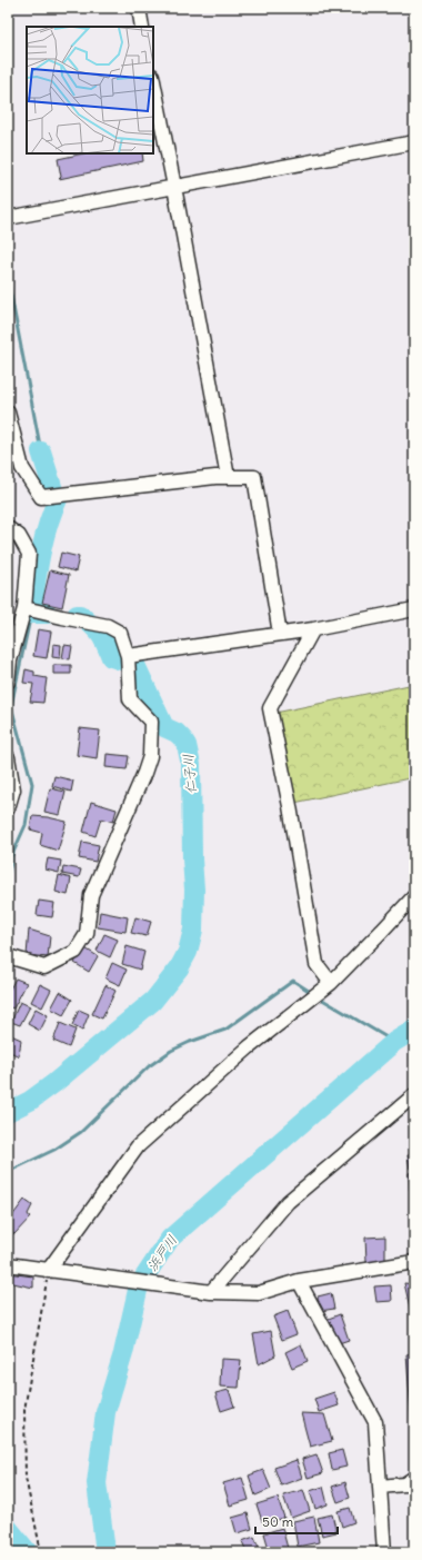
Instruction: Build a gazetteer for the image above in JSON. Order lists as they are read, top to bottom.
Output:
{
  "water": ["仁子川", "浜戸川"],
  "scale_bar": "50 m"
}
